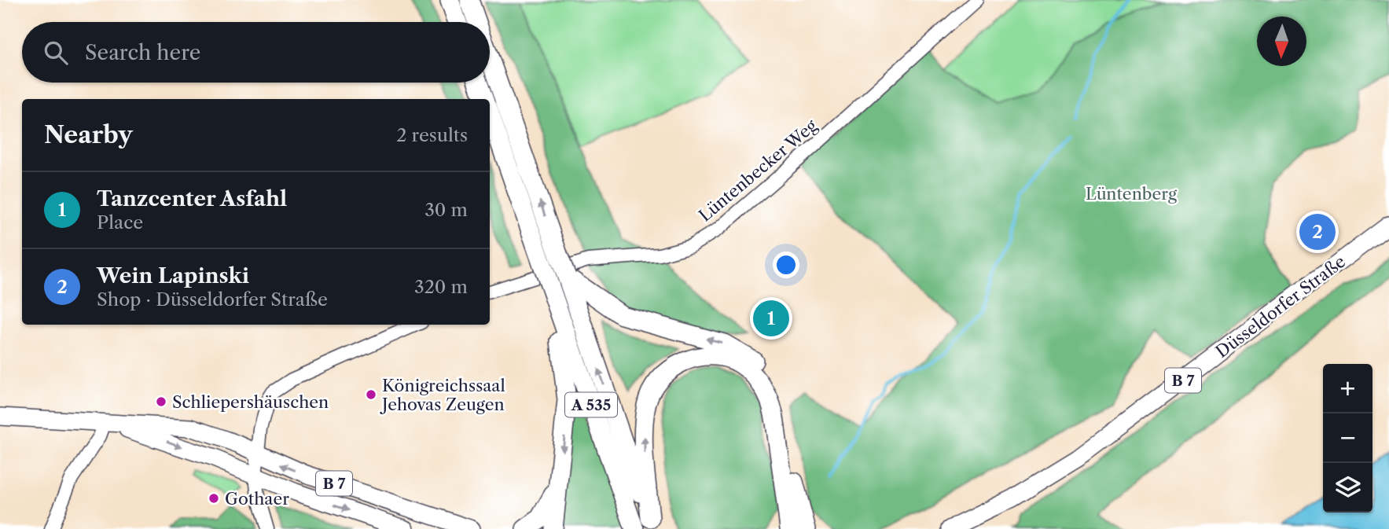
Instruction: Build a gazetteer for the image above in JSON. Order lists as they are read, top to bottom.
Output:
{
  "streets": {
    "highway": ["A 535"],
    "main road": ["Düsseldorfer Straße", "B 7"],
    "street": ["Lüntenbecker Weg"]
  },
  "parks": ["Lüntenberg"],
  "places": ["Königreichssaal Jehovas Zeugen", "Schliepershäuschen", "Gothaer"],
  "north": "bottom",
  "page": {
    "search": "Search here",
    "heading": ["Nearby", "2 results"],
    "list": [
      {
        "mark": "1",
        "name": "Tanzcenter Asfahl",
        "note": "Place",
        "value": "30 m"
      },
      {
        "mark": "2",
        "name": "Wein Lapinski",
        "note": "Shop · Düsseldorfer Straße",
        "value": "320 m"
      }
    ],
    "pins": ["2", "1"],
    "map_buttons": ["+", "−"]
  }
}
